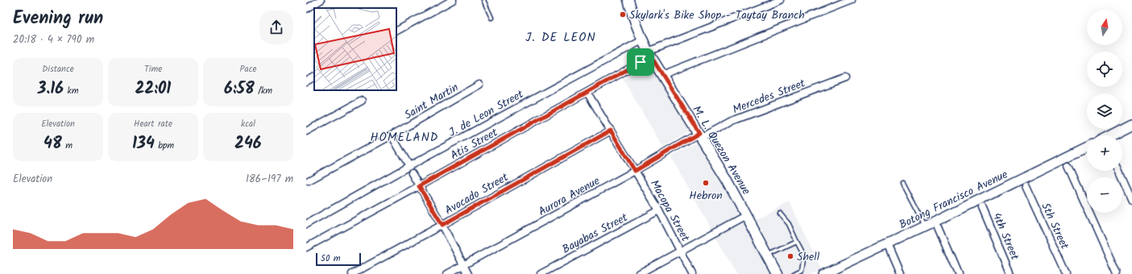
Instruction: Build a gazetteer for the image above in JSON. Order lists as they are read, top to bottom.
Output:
{
  "streets": {
    "main road": ["M. L. Quezon Avenue"],
    "street": [
      "Mercedes Street",
      "Saint Martin",
      "J. de Leon Street",
      "Atis Street",
      "Avocado Street",
      "Aurora Avenue",
      "Botong Francisco Avenue",
      "Macopa Street",
      "5th Street",
      "Bayabas Street",
      "4th Street"
    ]
  },
  "crossings": [
    ["Mercedes Street", "M. L. Quezon Avenue"],
    ["Mercedes Street", "Aurora Avenue"],
    ["J. de Leon Street", "M. L. Quezon Avenue"],
    ["Atis Street", "M. L. Quezon Avenue"],
    ["Atis Street", "Macopa Street"],
    ["M. L. Quezon Avenue", "Aurora Avenue"],
    ["Avocado Street", "Macopa Street"],
    ["Aurora Avenue", "Macopa Street"],
    ["Macopa Street", "Bayabas Street"]
  ],
  "districts": ["J. DE LEON", "HOMELAND"],
  "places": ["Skylark's Bike Shop - Taytay Branch", "Hebron", "Shell"],
  "scale_bar": "50 m",
  "north": "top",
  "page": {
    "heading": ["Evening run", "20:18 · 4 × 790 m"],
    "map_buttons": ["+", "−"],
    "stats": [
      ["Distance", "3.16 km"],
      ["Time", "22:01"],
      ["Pace", "6:58 /km"],
      ["Elevation", "48 m"],
      ["Heart rate", "134 bpm"],
      ["kcal", "246"]
    ],
    "chart": ["Elevation", "186–197 m"],
    "scale": "50 m"
  }
}
